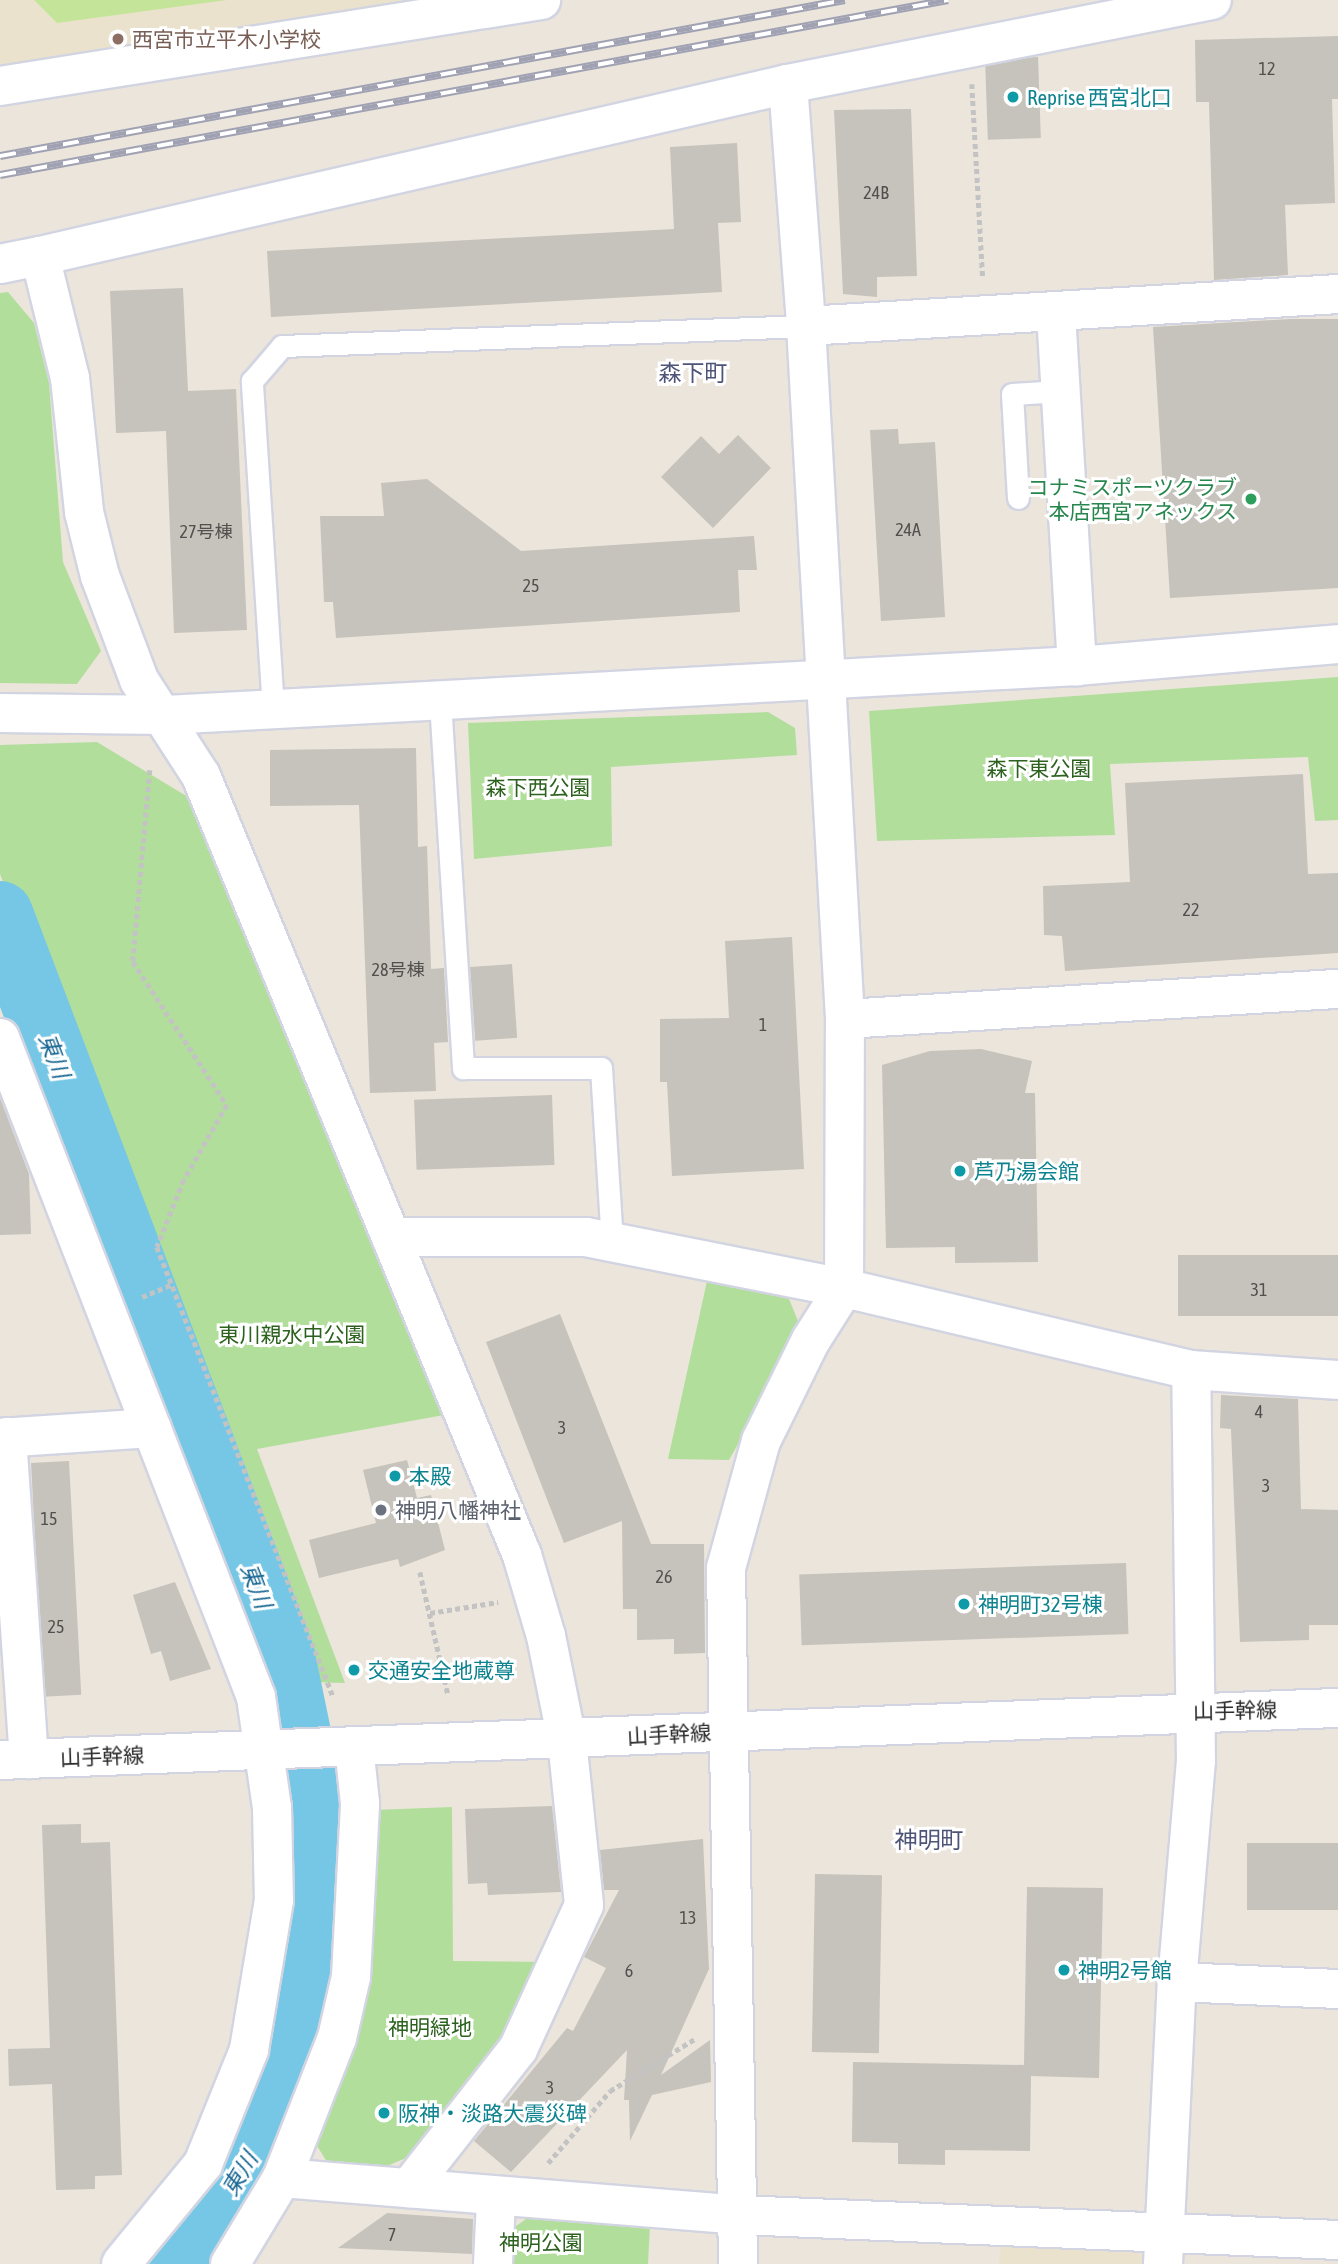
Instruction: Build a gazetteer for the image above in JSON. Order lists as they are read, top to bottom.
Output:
{
  "streets": {
    "street": ["山手幹線"]
  },
  "districts": ["森下町", "神明町"],
  "water": ["東川"],
  "parks": [
    "森下東公園",
    "森下西公園",
    "東川親水中公園",
    "神明緑地",
    "神明公園"
  ],
  "places": [
    "西宮市立平木小学校",
    "Reprise 西宮北口",
    "コナミスポーツクラブ 本店西宮アネックス",
    "芦乃湯会館",
    "本殿",
    "神明八幡神社",
    "神明町32号棟",
    "交通安全地蔵尊",
    "神明2号館",
    "阪神・淡路大震災碑"
  ],
  "house_numbers": [
    "12",
    "24B",
    "24A",
    "27号棟",
    "25",
    "22",
    "28号棟",
    "1",
    "31",
    "4",
    "3",
    "3",
    "15",
    "26",
    "25",
    "13",
    "6",
    "3",
    "7"
  ]
}
